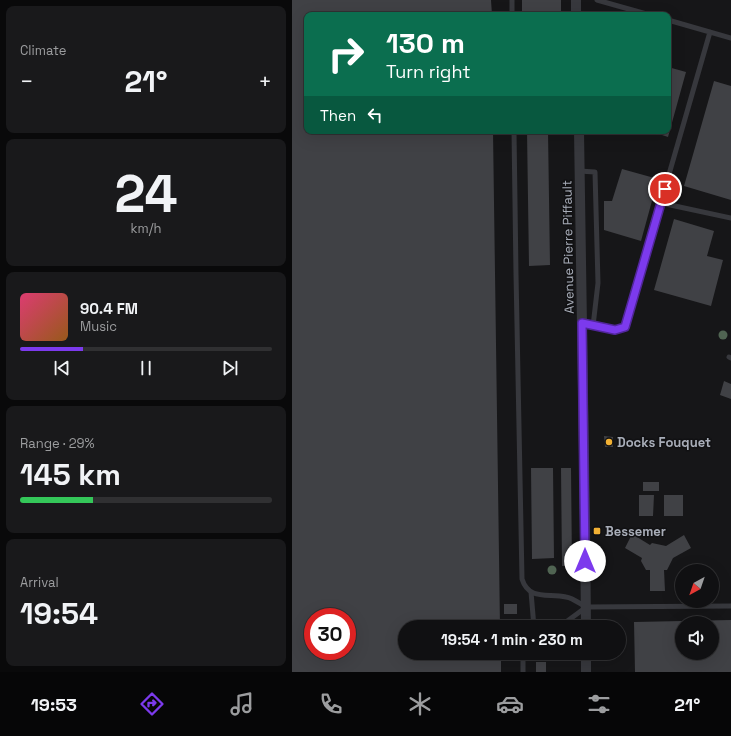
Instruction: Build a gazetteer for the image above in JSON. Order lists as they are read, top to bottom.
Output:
{
  "streets": {
    "street": ["Avenue Pierre Piffault"]
  },
  "places": {
    "other": ["Docks Fouquet"],
    "transit": ["Bessemer"]
  },
  "north": "bottom left",
  "page": {
    "tile": [
      "Climate",
      ["24", "km/h"],
      ["Range · 29%", "145 km"],
      ["Arrival", "19:54"]
    ],
    "turn": ["130 m", "Turn right"],
    "heat": ["−", "21°", "+"],
    "then": "Then",
    "song": ["90.4 FM", "Music"],
    "limit": "30",
    "trip": "19:54 · 1 min · 230 m",
    "tabs": ["19:53", "21°"]
  }
}
